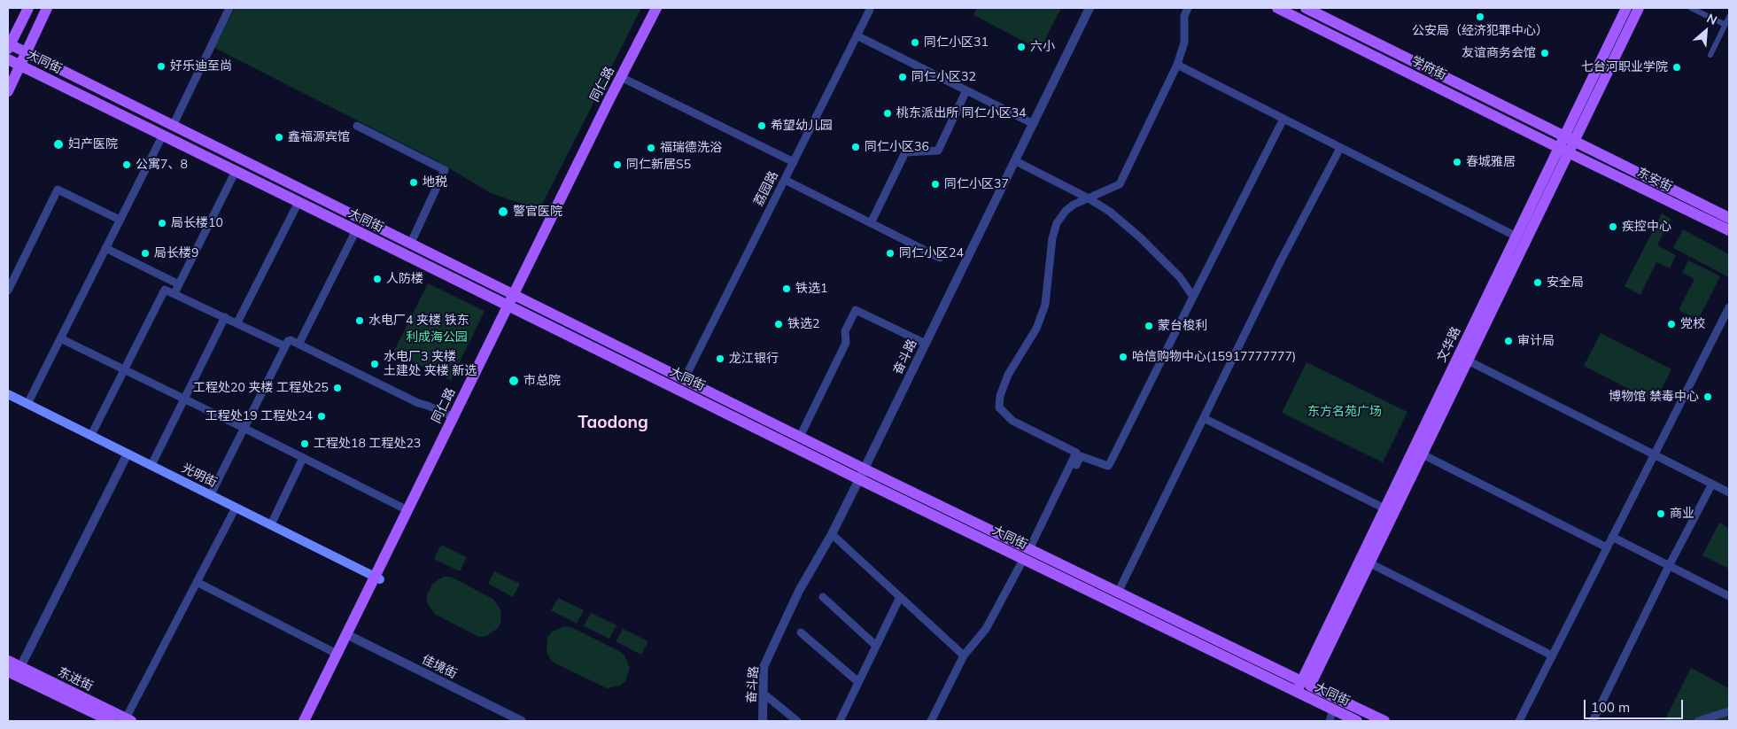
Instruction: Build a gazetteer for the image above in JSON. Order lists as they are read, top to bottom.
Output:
{
  "streets": {
    "main road": [
      "大同街",
      "学府街",
      "同仁路",
      "东安街",
      "文华路",
      "光明街",
      "东进街"
    ],
    "street": ["荔园路", "奋斗路", "佳境街"]
  },
  "crossings": [
    ["大同街", "同仁路"],
    ["大同街", "荔园路"],
    ["大同街", "文华路"],
    ["大同街", "奋斗路"],
    ["学府街", "东安街"],
    ["学府街", "文华路"],
    ["同仁路", "光明街"],
    ["同仁路", "佳境街"],
    ["东安街", "文华路"]
  ],
  "districts": ["Taodong"],
  "parks": ["利成海公园", "东方名苑广场"],
  "places": [
    "公安局（经济犯罪中心）",
    "同仁小区31",
    "六小",
    "友谊商务会馆",
    "好乐迪至尚",
    "七台河职业学院",
    "同仁小区32",
    "桃东派出所 同仁小区34",
    "希望幼儿园",
    "鑫福源宾馆",
    "妇产医院",
    "同仁小区36",
    "福瑞德洗浴",
    "春城雅居",
    "公寓7、8",
    "同仁新居S5",
    "地税",
    "同仁小区37",
    "警官医院",
    "局长楼10",
    "疾控中心",
    "局长楼9",
    "同仁小区24",
    "人防楼",
    "安全局",
    "铁选1",
    "水电厂4 夹楼 铁东",
    "铁选2",
    "党校",
    "蒙台梭利",
    "审计局",
    "哈信购物中心(15917777777)",
    "龙江银行",
    "水电厂3 夹楼 土建处 夹楼 新选",
    "市总院",
    "工程处20 夹楼 工程处25",
    "博物馆 禁毒中心",
    "工程处19 工程处24",
    "工程处18 工程处23",
    "商业"
  ],
  "scale_bar": "100 m",
  "north": "top right"
}
